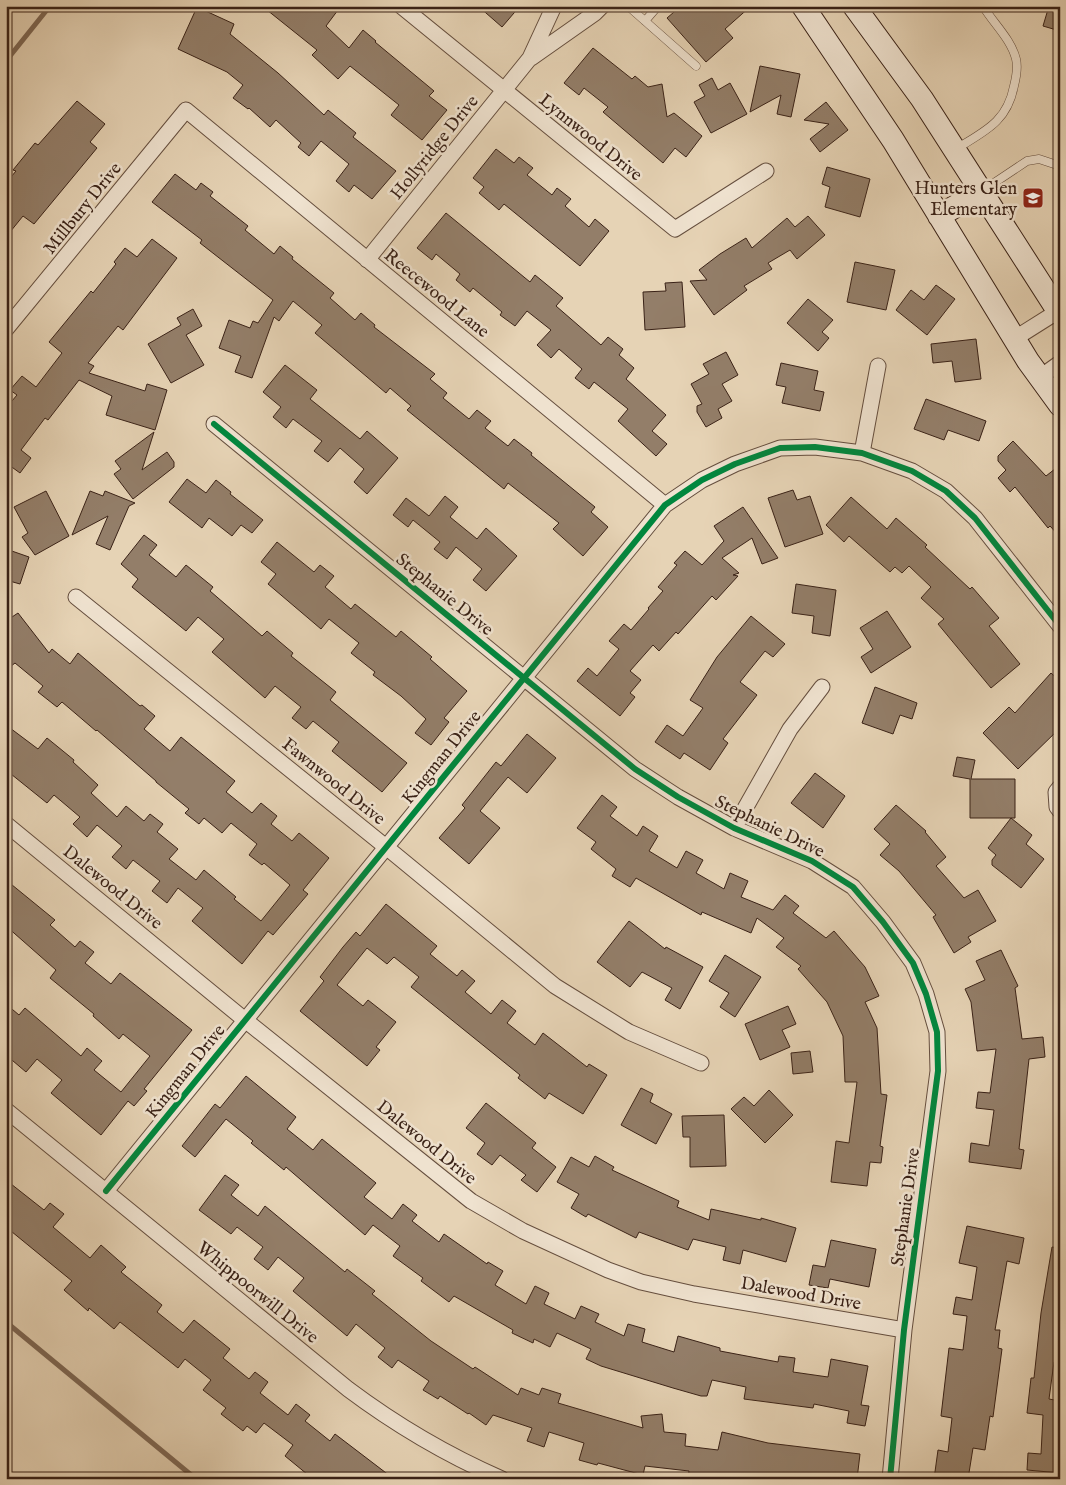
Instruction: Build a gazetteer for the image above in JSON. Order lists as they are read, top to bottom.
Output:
{
  "streets": {
    "street": [
      "Lynnwood Drive",
      "Hollyridge Drive",
      "Millbury Drive",
      "Reecewood Lane",
      "Stephanie Drive",
      "Kingman Drive",
      "Fawnwood Drive",
      "Dalewood Drive",
      "Whippoorwill Drive"
    ]
  },
  "crossings": [
    ["Lynnwood Drive", "Hollyridge Drive"],
    ["Hollyridge Drive", "Reecewood Lane"],
    ["Millbury Drive", "Reecewood Lane"],
    ["Reecewood Lane", "Kingman Drive"],
    ["Stephanie Drive", "Kingman Drive"],
    ["Stephanie Drive", "Dalewood Drive"],
    ["Kingman Drive", "Fawnwood Drive"],
    ["Kingman Drive", "Dalewood Drive"],
    ["Kingman Drive", "Whippoorwill Drive"]
  ],
  "places": {
    "school or university": ["Hunters Glen Elementary"]
  }
}
